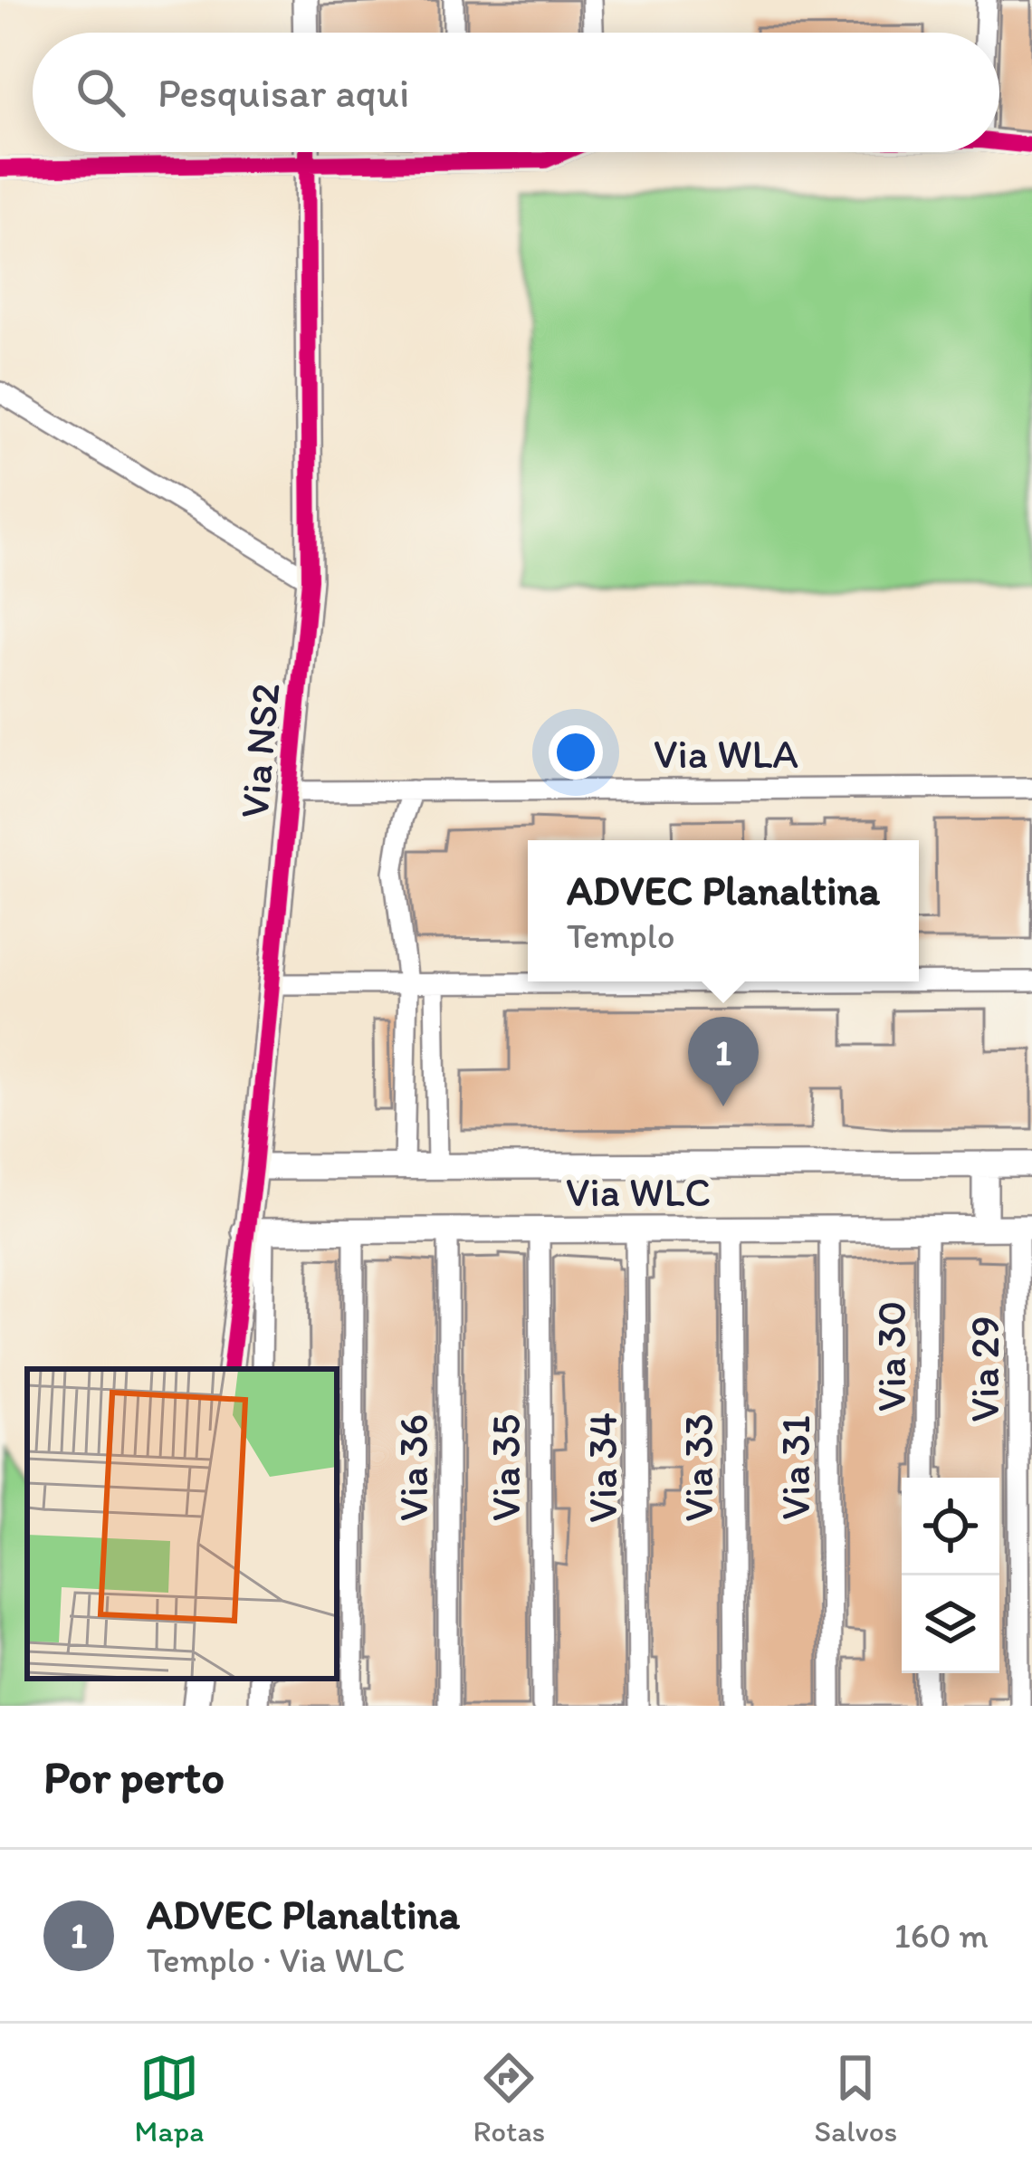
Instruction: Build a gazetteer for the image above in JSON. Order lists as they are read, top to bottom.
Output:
{
  "streets": {
    "street": [
      "Via NS2",
      "Via WLA",
      "Via WLC",
      "Via 30",
      "Via 29",
      "Via 36",
      "Via 35",
      "Via 34",
      "Via 33",
      "Via 31"
    ]
  },
  "crossings": [
    ["Via NS2", "Via WLA"],
    ["Via NS2", "Via WLC"],
    ["Via WLC", "Via 30"],
    ["Via WLC", "Via 29"],
    ["Via WLC", "Via 36"],
    ["Via WLC", "Via 35"],
    ["Via WLC", "Via 34"],
    ["Via WLC", "Via 33"],
    ["Via WLC", "Via 31"]
  ],
  "page": {
    "search": "Pesquisar aqui",
    "popup": ["ADVEC Planaltina", "Templo"],
    "pins": "1",
    "heading": "Por perto",
    "list": [
      {
        "mark": "1",
        "name": "ADVEC Planaltina",
        "note": "Templo · Via WLC",
        "value": "160 m"
      }
    ],
    "nav": ["Mapa", "Rotas", "Salvos"]
  }
}
